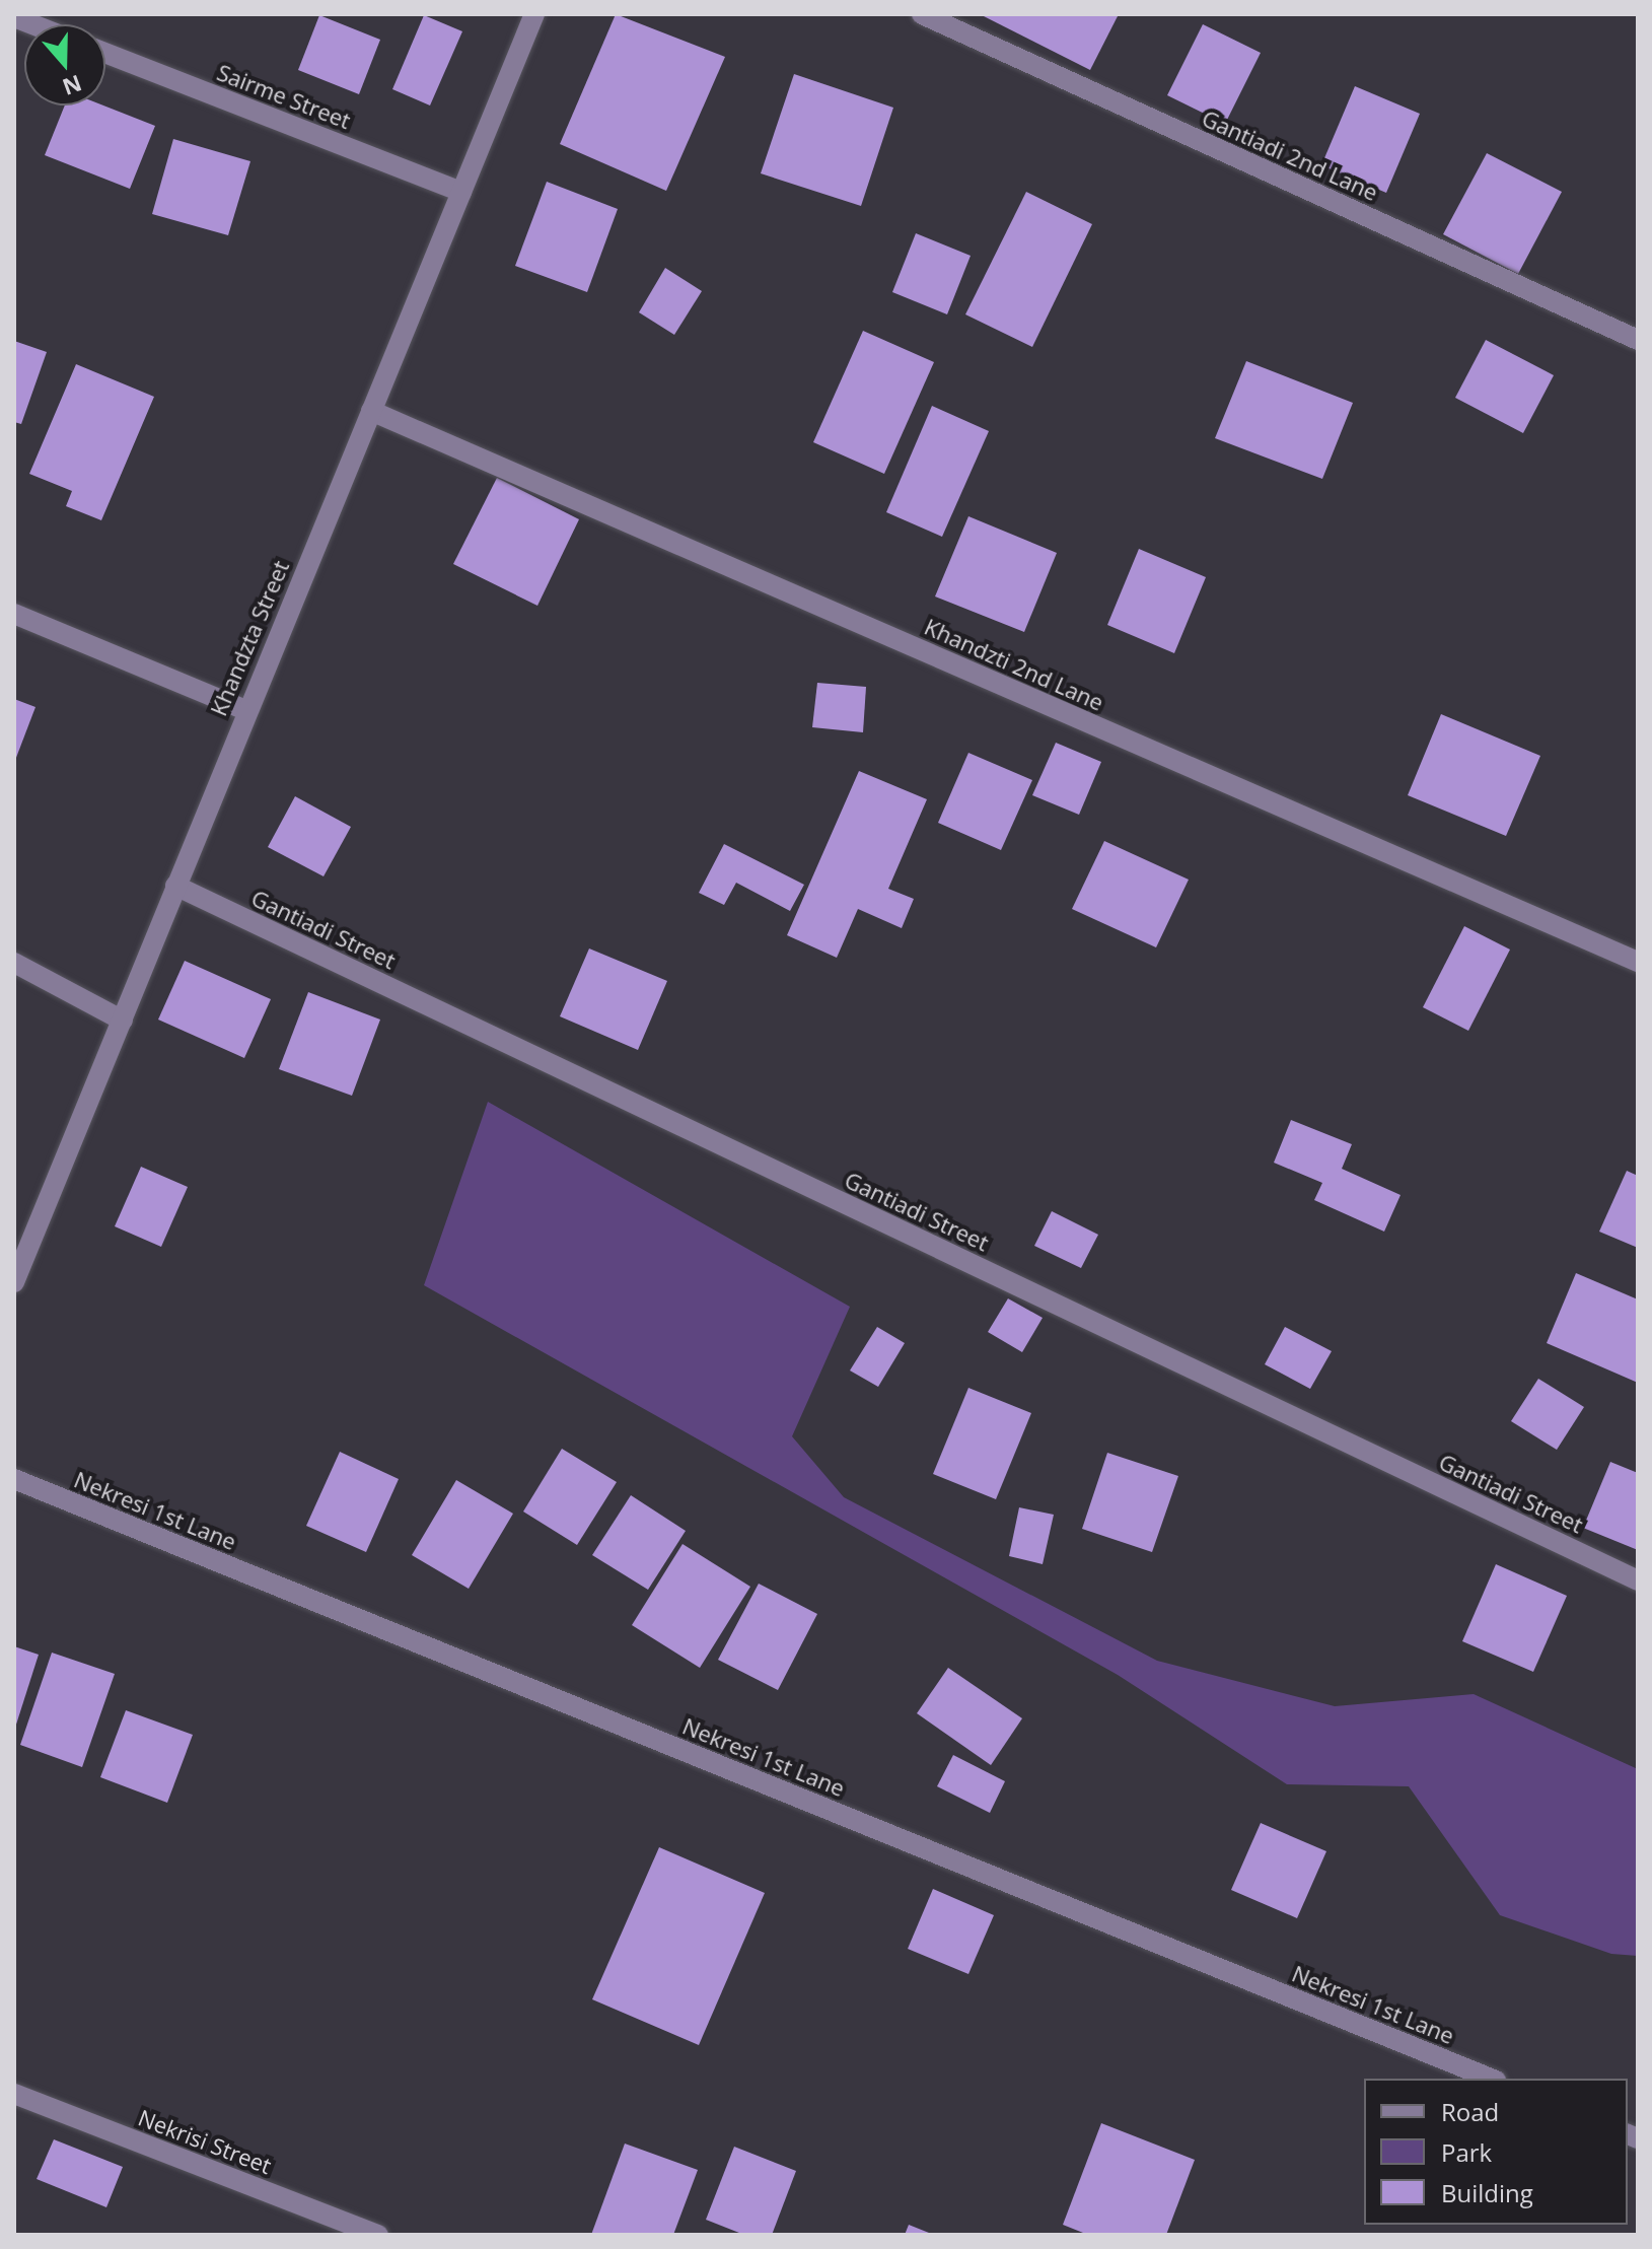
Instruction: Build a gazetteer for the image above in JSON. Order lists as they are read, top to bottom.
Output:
{
  "streets": {
    "street": [
      "Sairme Street",
      "Gantiadi 2nd Lane",
      "Khandzta Street",
      "Khandzti 2nd Lane",
      "Gantiadi Street",
      "Nekresi 1st Lane",
      "Nekrisi Street"
    ]
  },
  "crossings": [
    ["Sairme Street", "Khandzta Street"],
    ["Khandzta Street", "Khandzti 2nd Lane"],
    ["Khandzta Street", "Gantiadi Street"]
  ],
  "legend": ["Road", "Park", "Building"],
  "north": "bottom"
}
